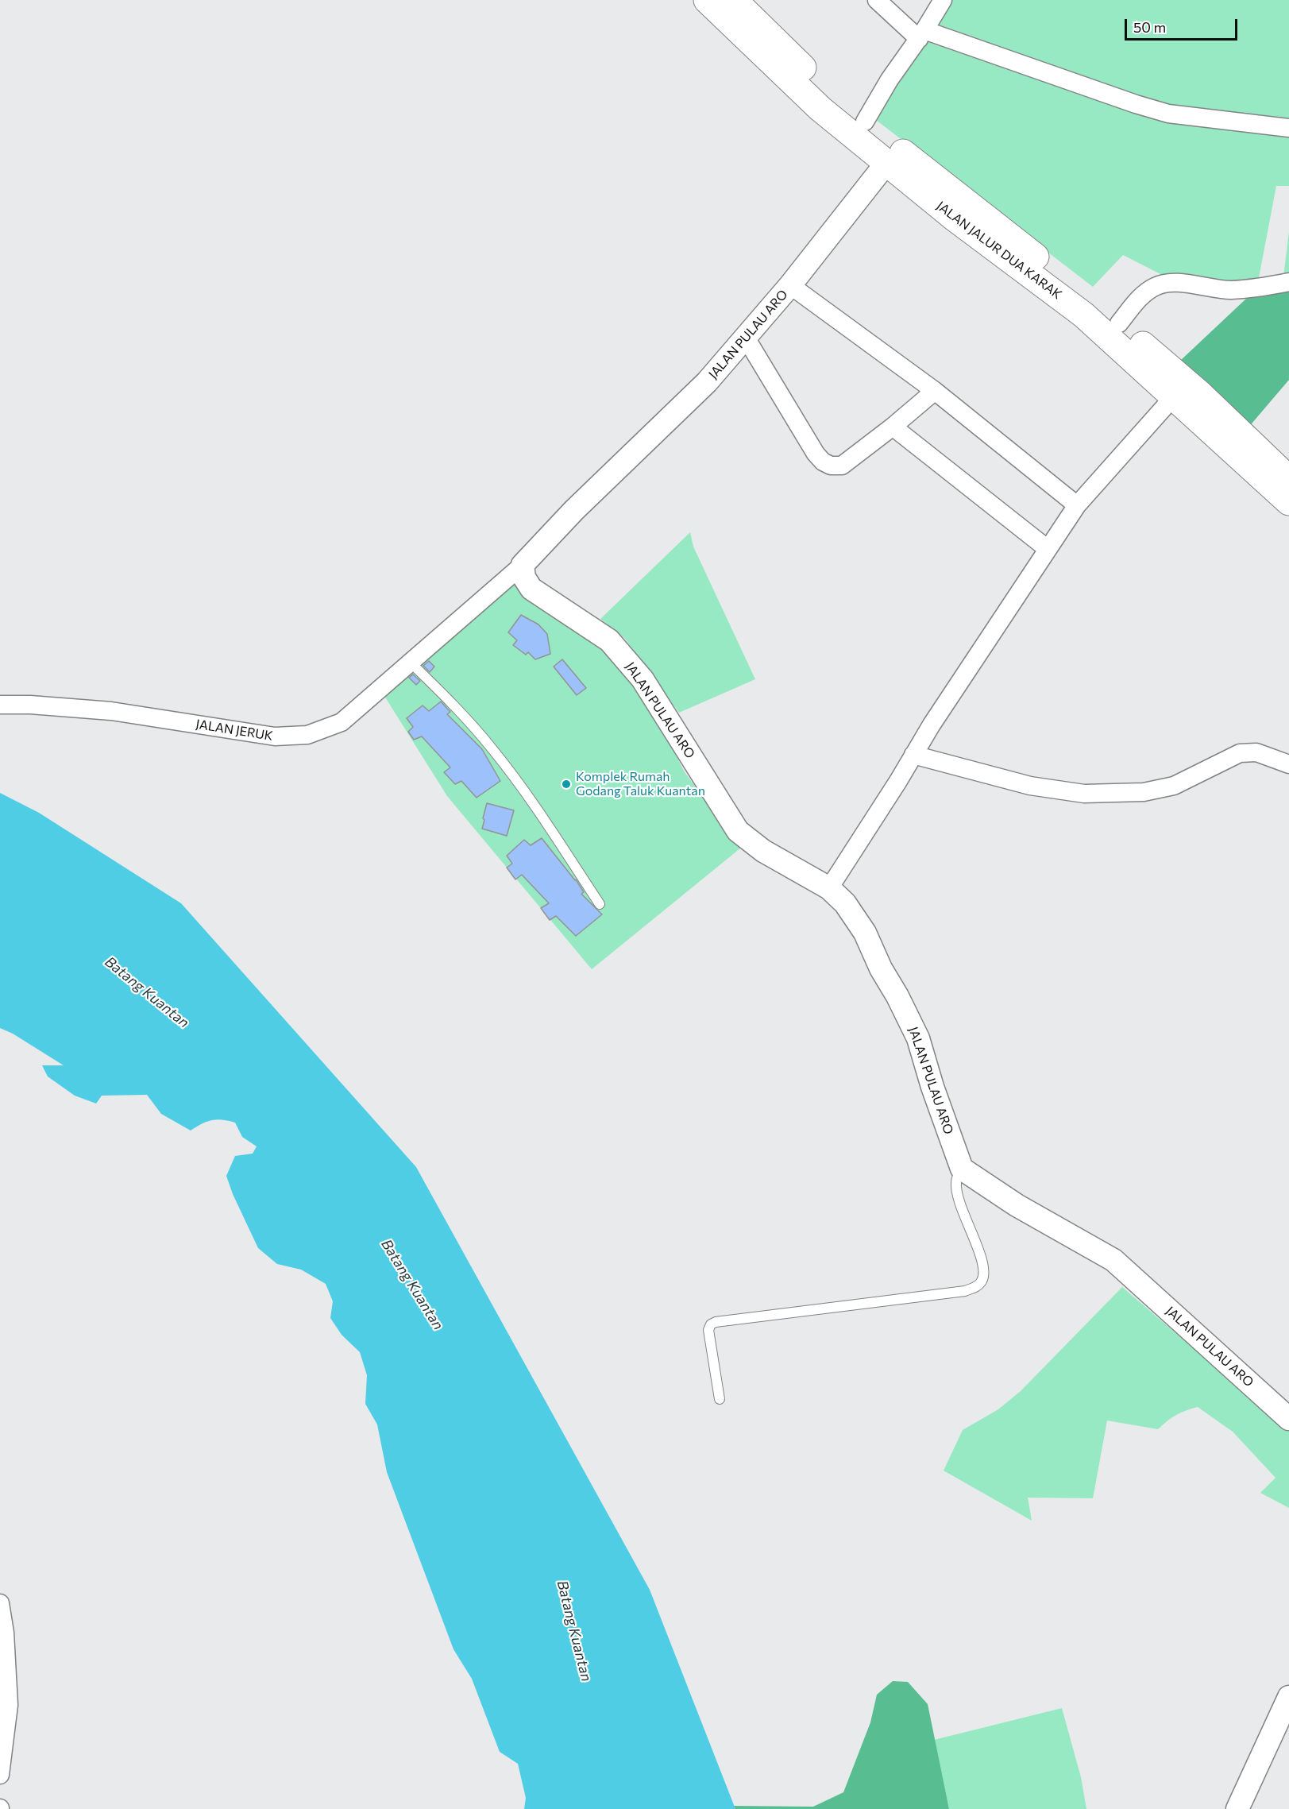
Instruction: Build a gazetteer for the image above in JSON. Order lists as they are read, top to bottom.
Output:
{
  "streets": {
    "main road": ["JALAN JALUR DUA KARAK"],
    "street": ["JALAN PULAU ARO", "JALAN JERUK"]
  },
  "crossings": [
    ["JALAN JALUR DUA KARAK", "JALAN PULAU ARO"],
    ["JALAN PULAU ARO", "JALAN JERUK"]
  ],
  "water": ["Batang Kuantan"],
  "places": ["Komplek Rumah Godang Taluk Kuantan"],
  "scale_bar": "50 m"
}
